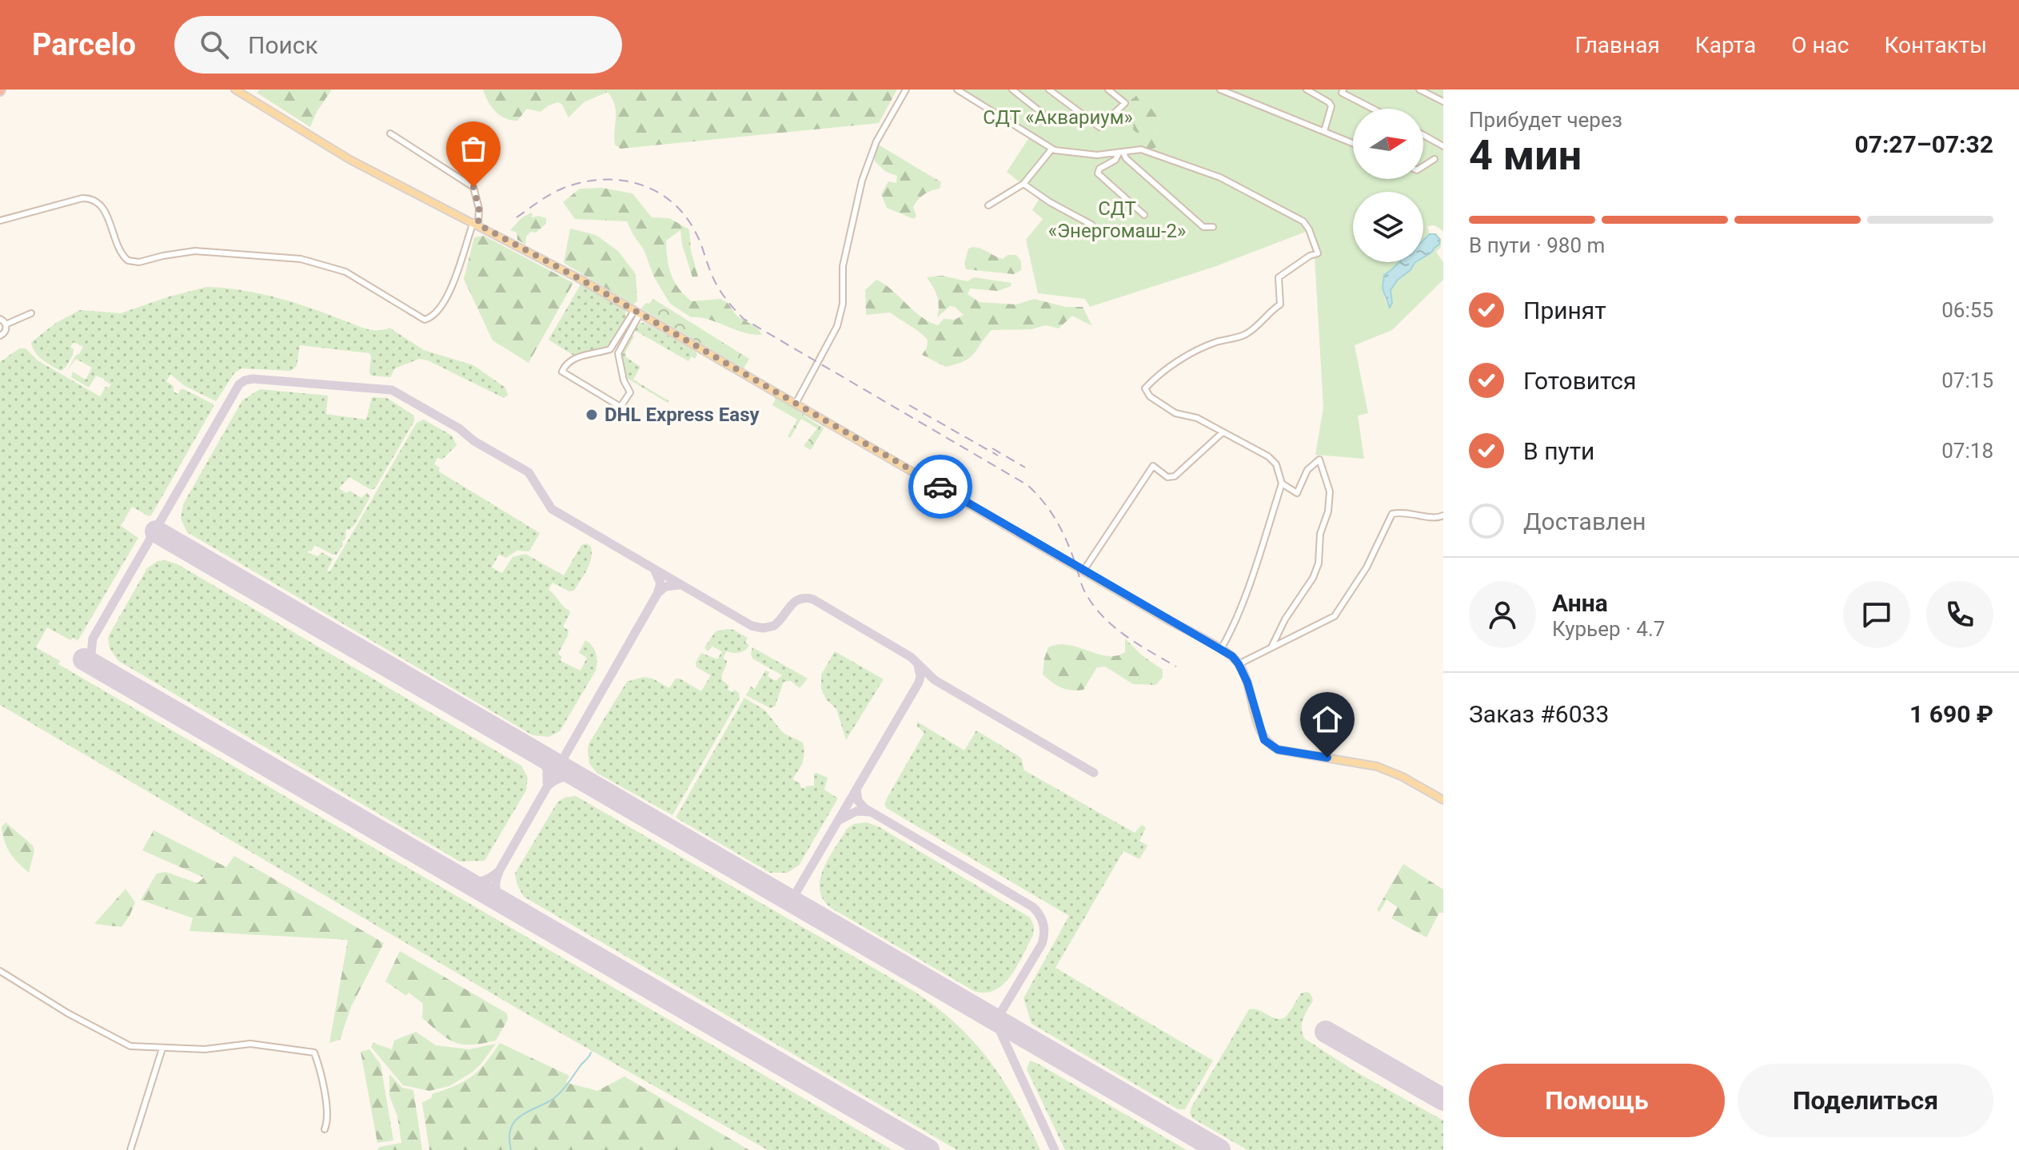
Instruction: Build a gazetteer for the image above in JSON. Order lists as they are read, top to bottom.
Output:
{
  "parks": ["СДТ «Аквариум»", "СДТ «Энергомаш-2»"],
  "places": ["DHL Express Easy"],
  "north": "right",
  "page": {
    "header": "Parcelo",
    "search": "Поиск",
    "nav": [
      "Главная",
      "Карта",
      "О нас",
      "Контакты"
    ],
    "heading": ["4 мин", "Прибудет через", "07:27–07:32"],
    "panel": [
      "Анна",
      "Курьер · 4.7",
      "Заказ #6033",
      "1 690 ₽"
    ],
    "bar": "В пути · 980 m",
    "list": [
      ["Принят", "06:55"],
      ["Готовится", "07:15"],
      ["В пути", "07:18"],
      "Доставлен"
    ],
    "buttons": ["Помощь", "Поделиться"]
  }
}
